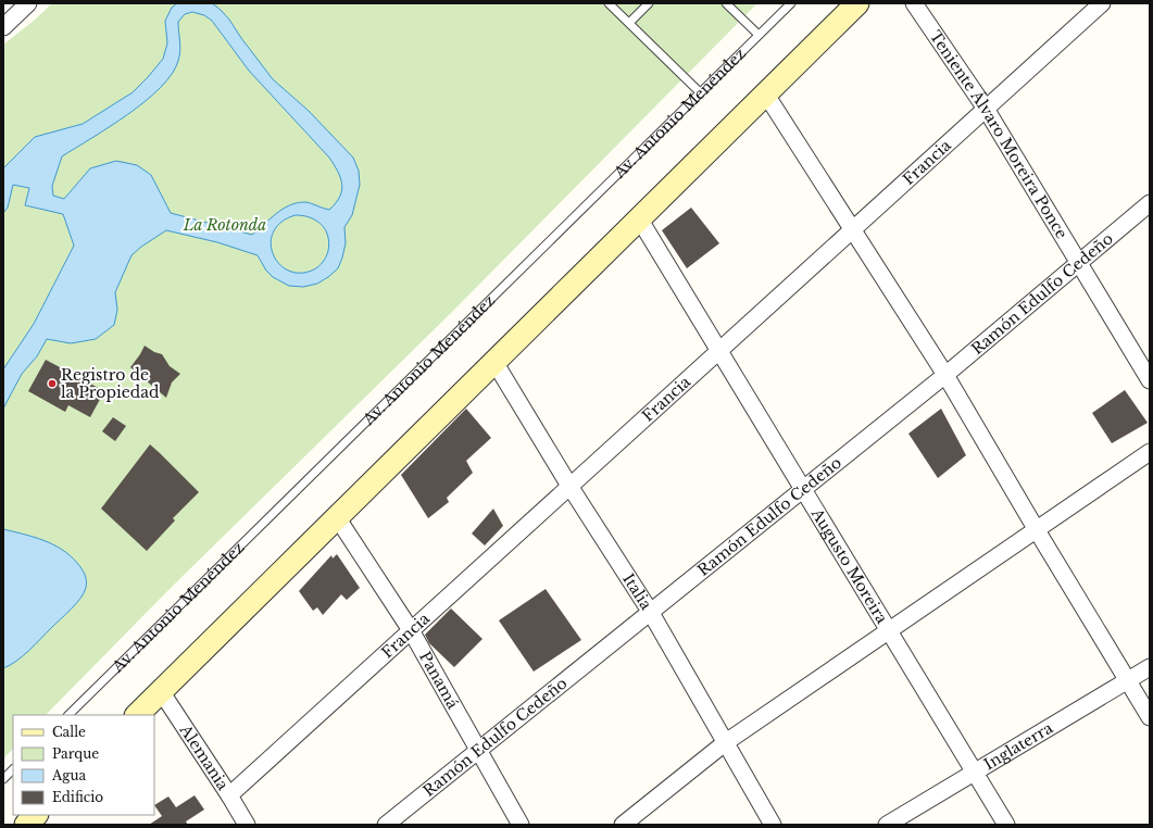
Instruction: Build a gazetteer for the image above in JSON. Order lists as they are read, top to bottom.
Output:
{
  "streets": {
    "street": [
      "Teniente Álvaro Moreira Ponce",
      "Francia",
      "Ramón Edulfo Cedeño",
      "Augusto Moreira",
      "Italia",
      "Panamá",
      "Inglaterra",
      "Alemania"
    ],
    "lane": ["Av. Antonio Menéndez"]
  },
  "crossings": [
    ["Teniente Álvaro Moreira Ponce", "Francia"],
    ["Teniente Álvaro Moreira Ponce", "Ramón Edulfo Cedeño"],
    ["Francia", "Augusto Moreira"],
    ["Francia", "Italia"],
    ["Francia", "Panamá"],
    ["Francia", "Alemania"],
    ["Ramón Edulfo Cedeño", "Augusto Moreira"],
    ["Ramón Edulfo Cedeño", "Italia"],
    ["Ramón Edulfo Cedeño", "Panamá"],
    ["Augusto Moreira", "Inglaterra"]
  ],
  "parks": ["La Rotonda"],
  "places": ["Registro de la Propiedad"],
  "legend": [
    "Calle",
    "Parque",
    "Agua",
    "Edificio"
  ]
}
